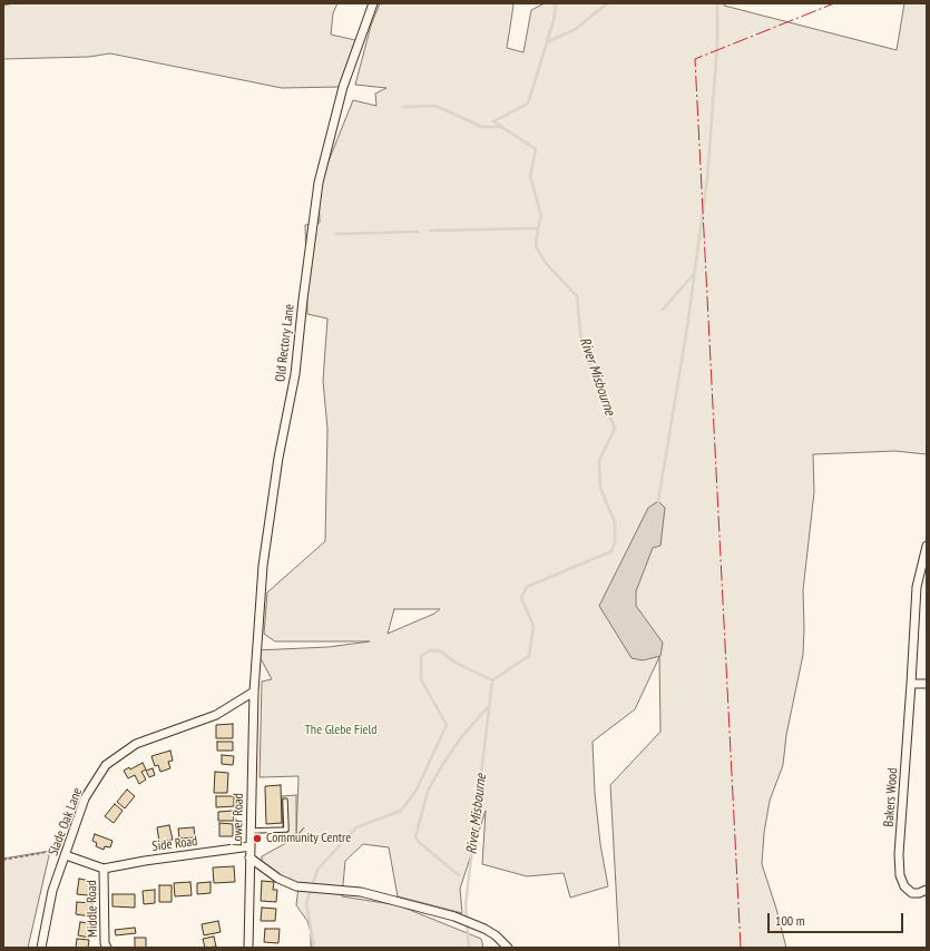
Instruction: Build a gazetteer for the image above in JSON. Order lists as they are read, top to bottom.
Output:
{
  "streets": {
    "street": [
      "Old Rectory Lane",
      "Bakers Wood",
      "Lower Road",
      "Slade Oak Lane",
      "Side Road",
      "Middle Road"
    ]
  },
  "crossings": [
    ["Old Rectory Lane", "Lower Road"],
    ["Old Rectory Lane", "Slade Oak Lane"],
    ["Lower Road", "Slade Oak Lane"],
    ["Lower Road", "Side Road"],
    ["Side Road", "Middle Road"]
  ],
  "water": ["River Misbourne"],
  "parks": ["The Glebe Field"],
  "places": ["Community Centre"],
  "scale_bar": "100 m"
}
